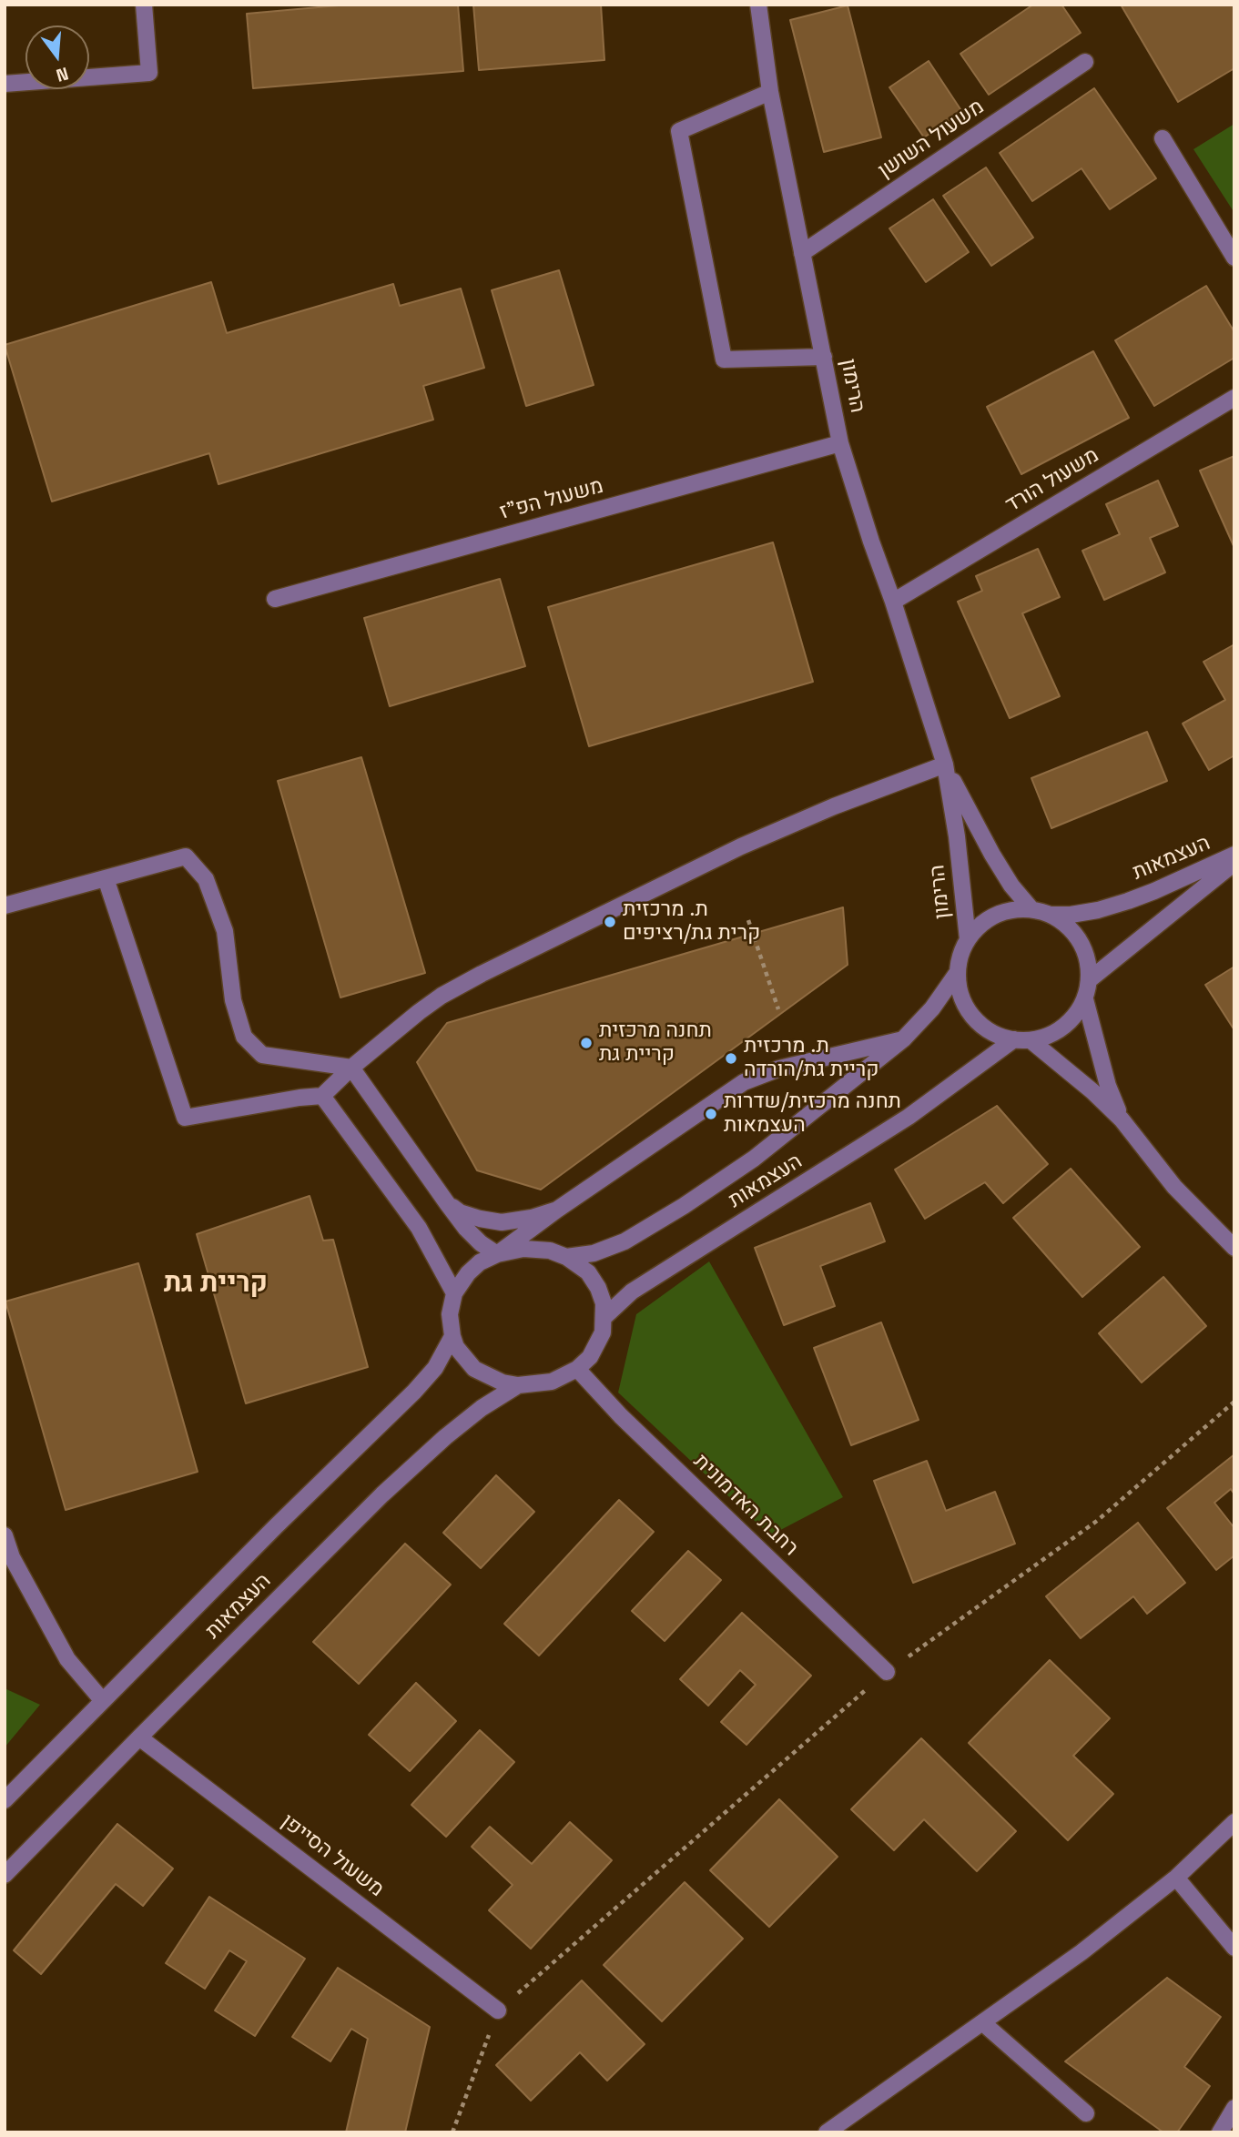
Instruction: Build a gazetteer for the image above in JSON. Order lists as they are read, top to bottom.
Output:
{
  "streets": {
    "street": [
      "משעול השושן",
      "הרימון",
      "משעול הורד",
      "משעול הפ\"ז",
      "העצמאות",
      "רחבת האדמונית",
      "משעול הסייפן"
    ]
  },
  "crossings": [
    ["משעול השושן", "הרימון"],
    ["הרימון", "משעול הורד"],
    ["הרימון", "משעול הפ\"ז"],
    ["הרימון", "העצמאות"],
    ["העצמאות", "רחבת האדמונית"],
    ["העצמאות", "משעול הסייפן"]
  ],
  "districts": ["קריית גת"],
  "places": [
    "ת. מרכזית קרית גת/רציפים",
    "תחנה מרכזית קריית גת",
    "ת. מרכזית קריית גת/הורדה",
    "תחנה מרכזית/שדרות העצמאות"
  ],
  "north": "bottom"
}
